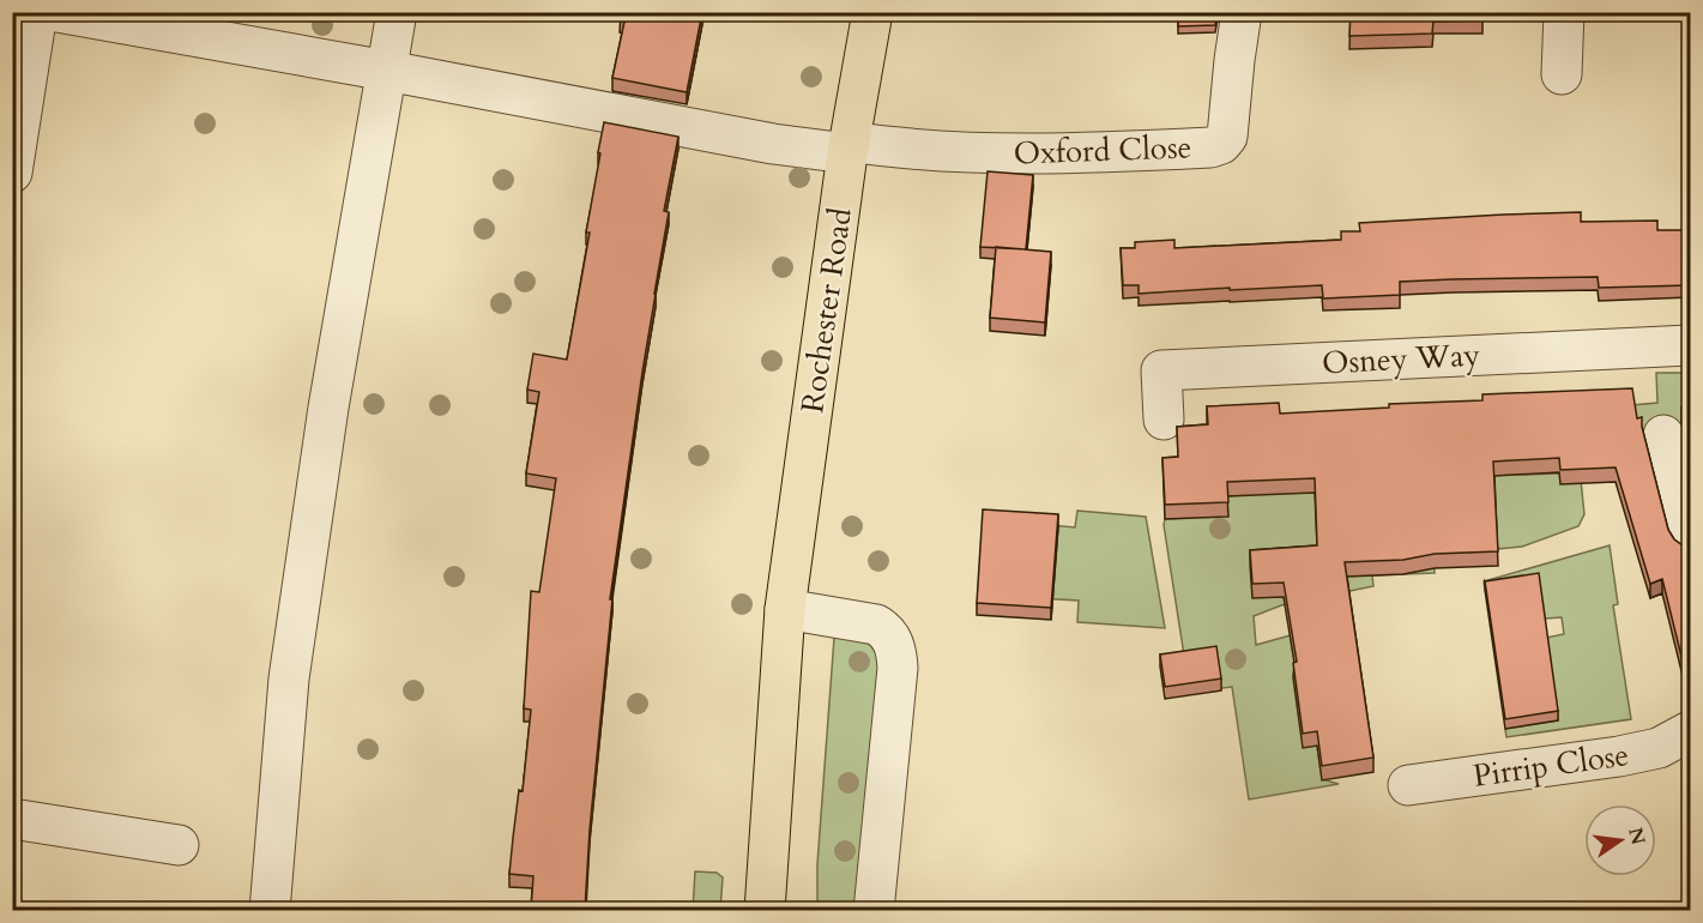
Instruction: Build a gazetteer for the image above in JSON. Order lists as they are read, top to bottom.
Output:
{
  "streets": {
    "main road": ["Rochester Road"],
    "street": ["Oxford Close", "Osney Way", "Pirrip Close"]
  },
  "crossings": [
    ["Oxford Close", "Rochester Road"]
  ],
  "north": "right"
}
